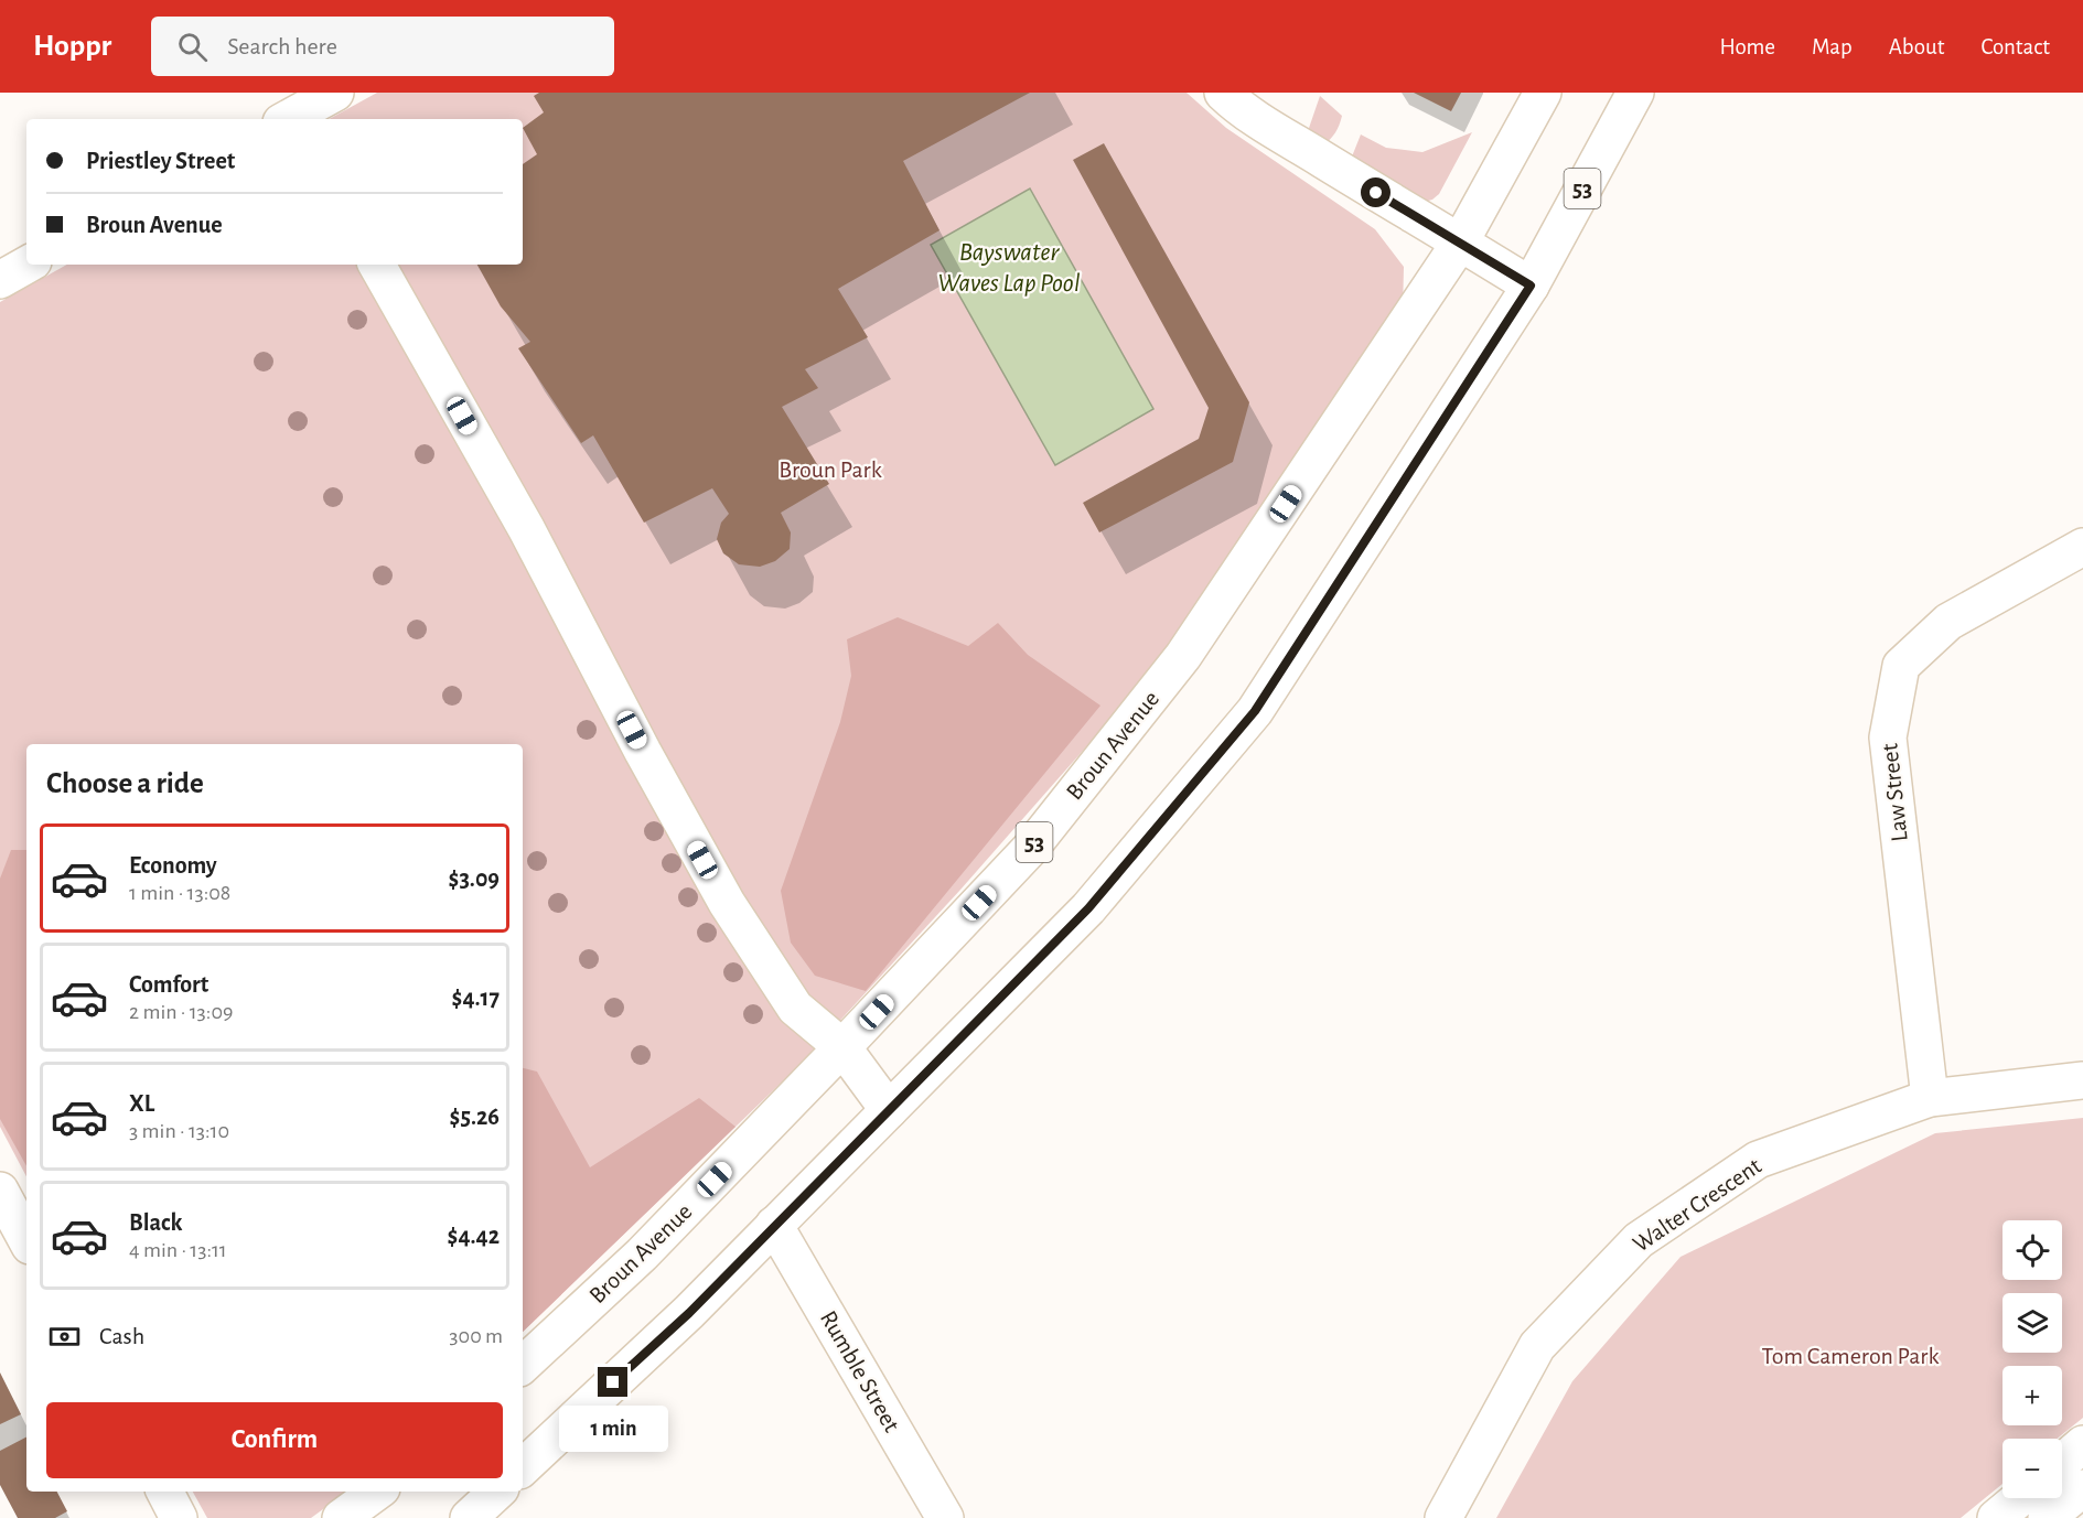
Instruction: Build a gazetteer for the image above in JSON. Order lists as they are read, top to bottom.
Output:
{
  "streets": {
    "main road": [
      "53",
      "Broun Avenue",
      "Law Street",
      "Walter Crescent",
      "Rumble Street"
    ]
  },
  "crossings": [
    ["53", "Rumble Street"],
    ["Law Street", "Walter Crescent"]
  ],
  "water": ["Bayswater Waves Lap Pool"],
  "parks": ["Broun Park", "Tom Cameron Park"],
  "page": {
    "header": "Hoppr",
    "search": "Search here",
    "nav": [
      "Home",
      "Map",
      "About",
      "Contact"
    ],
    "banner": ["Priestley Street", "Broun Avenue"],
    "heading": "Choose a ride",
    "list": [
      {
        "name": "Economy",
        "note": "1 min · 13:08",
        "value": "$3.09"
      },
      {
        "name": "Comfort",
        "note": "2 min · 13:09",
        "value": "$4.17"
      },
      {
        "name": "XL",
        "note": "3 min · 13:10",
        "value": "$5.26"
      },
      {
        "name": "Black",
        "note": "4 min · 13:11",
        "value": "$4.42"
      }
    ],
    "map_buttons": ["+", "−"],
    "pay": ["Cash", "300 m"],
    "buttons": "Confirm",
    "bubble": "1 min"
  }
}
